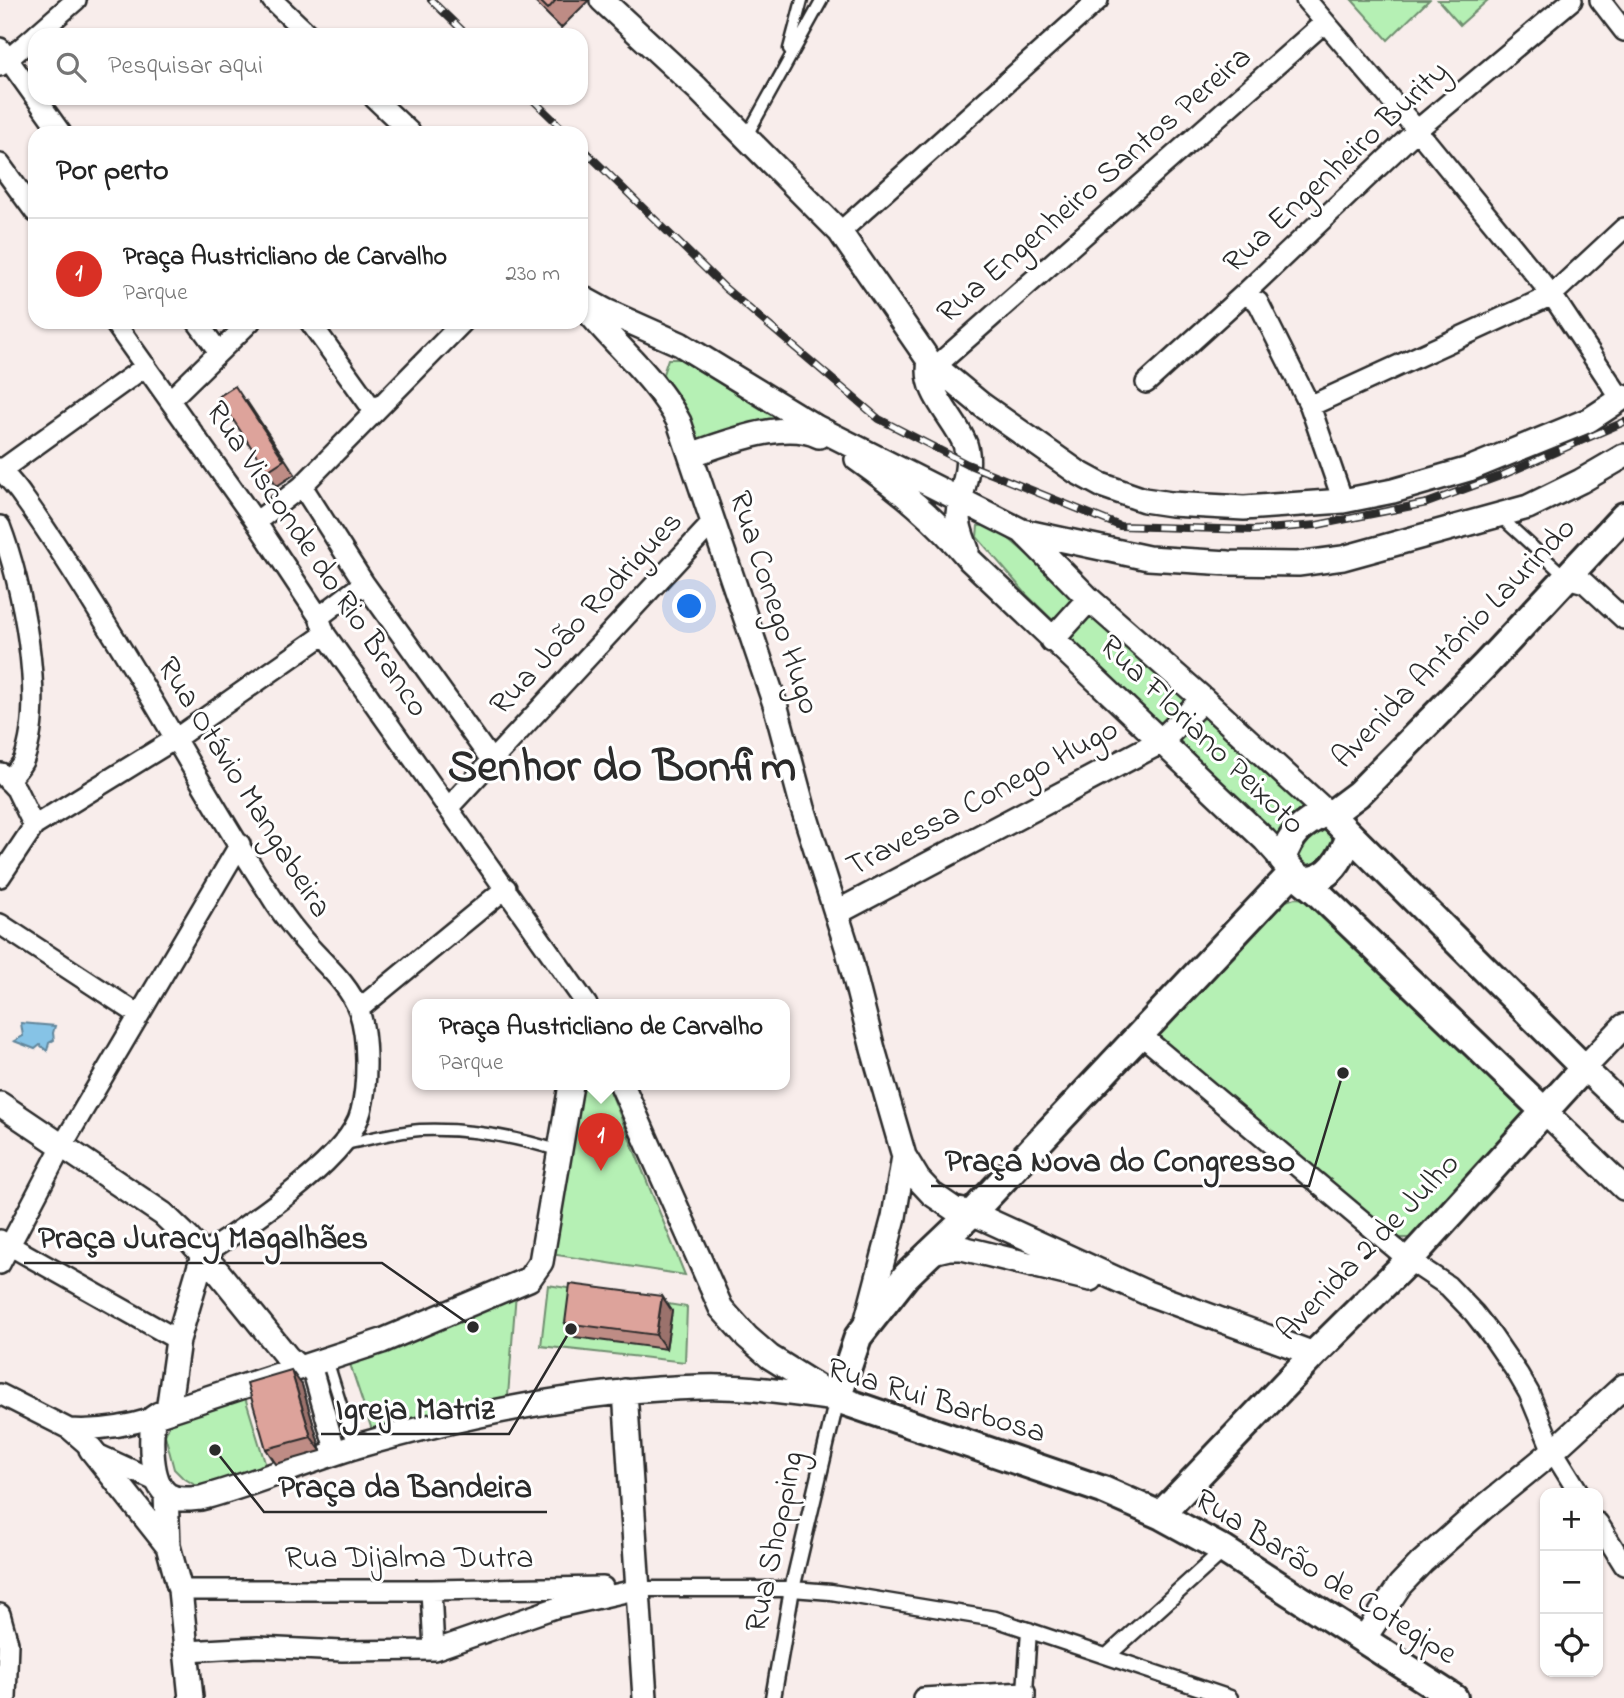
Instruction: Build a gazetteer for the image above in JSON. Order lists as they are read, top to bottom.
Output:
{
  "streets": {
    "main road": [
      "Avenida Antônio Laurindo",
      "Rua Floriano Peixoto",
      "Avenida 2 de Julho",
      "Rua Rui Barbosa",
      "Rua Barão de Cotegipe"
    ],
    "street": [
      "Rua Engenheiro Burity",
      "Rua Engenheiro Santos Pereira",
      "Rua Visconde do Rio Branco",
      "Rua Conego Hugo",
      "Rua João Rodrigues",
      "Rua Otávio Mangabeira",
      "Travessa Conego Hugo",
      "Rua Shopping",
      "Rua Dijalma Dutra"
    ]
  },
  "crossings": [
    ["Rua Visconde do Rio Branco", "Rua João Rodrigues"],
    ["Rua Conego Hugo", "Rua João Rodrigues"],
    ["Rua Conego Hugo", "Rua Floriano Peixoto"],
    ["Rua Conego Hugo", "Travessa Conego Hugo"],
    ["Avenida Antônio Laurindo", "Rua Floriano Peixoto"],
    ["Rua Floriano Peixoto", "Travessa Conego Hugo"],
    ["Rua Floriano Peixoto", "Avenida 2 de Julho"],
    ["Avenida 2 de Julho", "Rua Rui Barbosa"],
    ["Avenida 2 de Julho", "Rua Barão de Cotegipe"],
    ["Rua Rui Barbosa", "Rua Shopping"],
    ["Rua Rui Barbosa", "Rua Barão de Cotegipe"]
  ],
  "districts": ["Senhor do Bonfim"],
  "places": [
    "Praça Nova do Congresso",
    "Praça Juracy Magalhães",
    "Igreja Matriz",
    "Praça da Bandeira"
  ],
  "page": {
    "search": "Pesquisar aqui",
    "heading": "Por perto",
    "list": [
      {
        "mark": "1",
        "name": "Praça Austricliano de Carvalho",
        "note": "Parque",
        "value": "230 m"
      }
    ],
    "popup": ["Praça Austricliano de Carvalho", "Parque"],
    "pins": "1",
    "map_buttons": ["+", "−"]
  }
}
